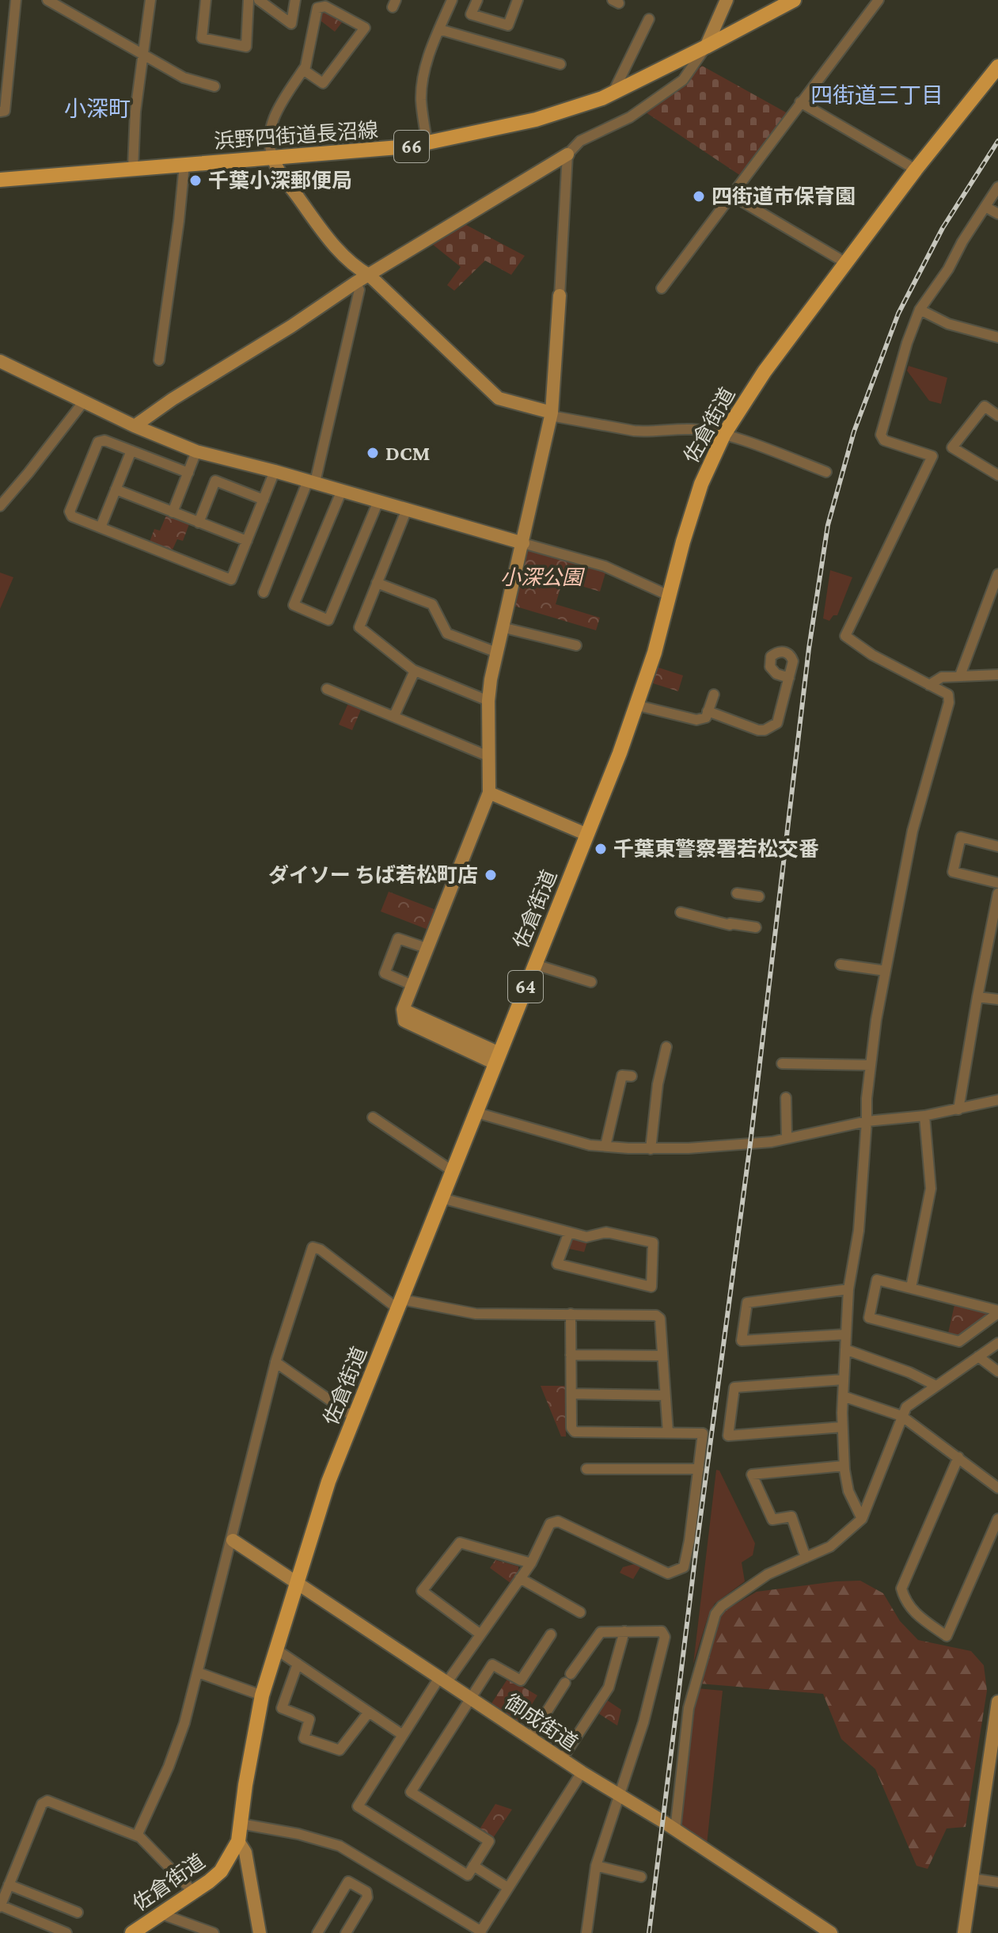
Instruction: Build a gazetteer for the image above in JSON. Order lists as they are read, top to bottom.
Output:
{
  "streets": {
    "main road": [
      "浜野四街道長沼線",
      "66",
      "佐倉街道",
      "64"
    ],
    "street": ["御成街道"]
  },
  "crossings": [
    ["佐倉街道", "御成街道"]
  ],
  "districts": ["四街道三丁目", "小深町"],
  "parks": ["小深公園"],
  "places": [
    "千葉小深郵便局",
    "四街道市保育園",
    "DCM",
    "千葉東警察署若松交番",
    "ダイソー ちば若松町店"
  ]
}
